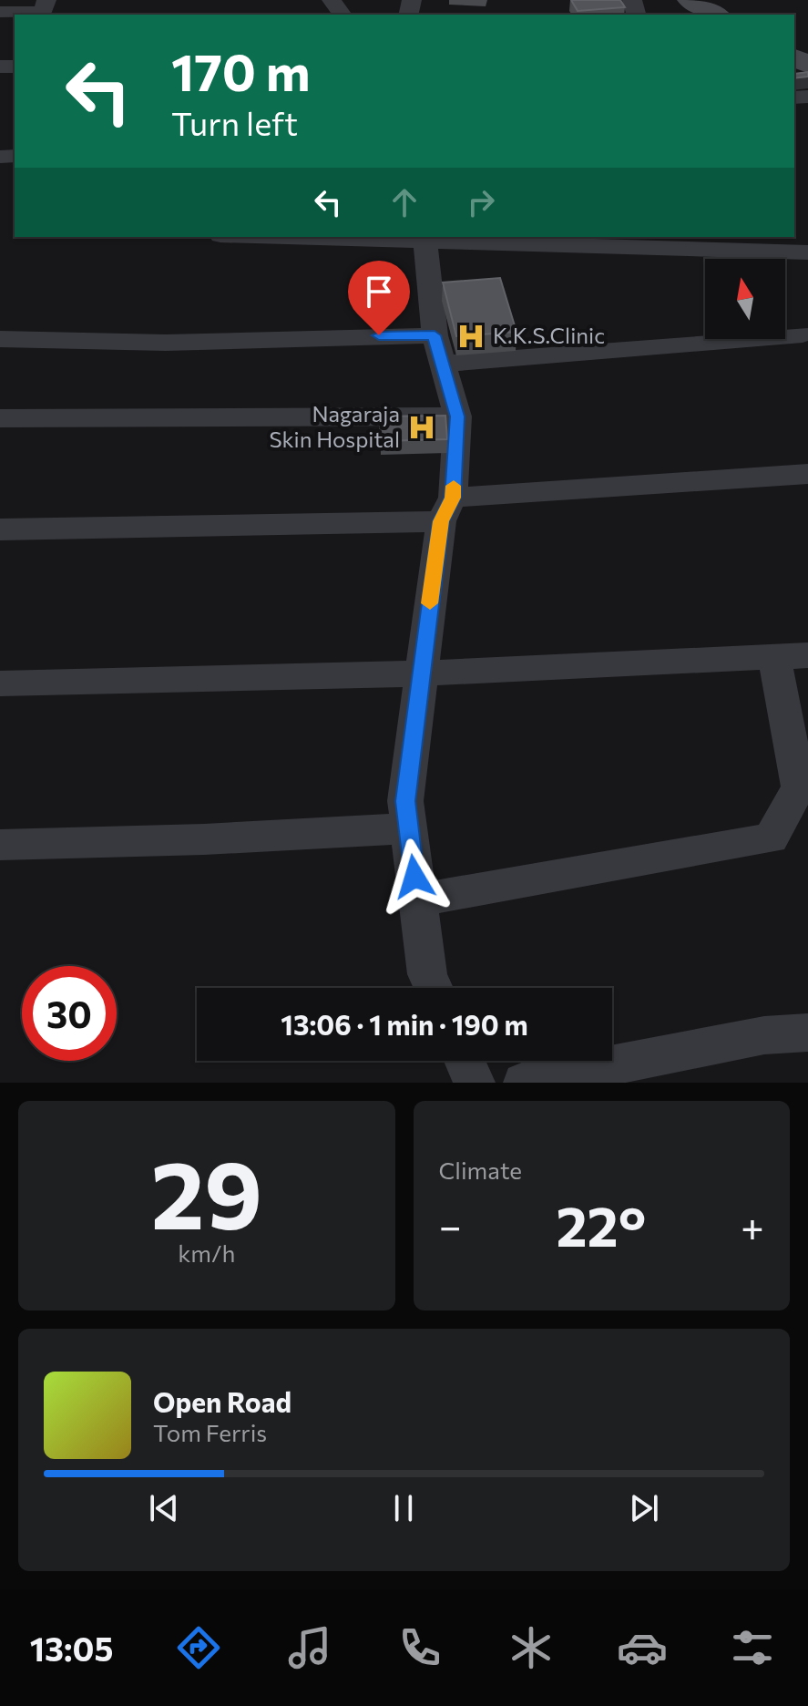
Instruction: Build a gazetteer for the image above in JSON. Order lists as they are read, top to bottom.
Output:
{
  "places": {
    "hospital": ["K.K.S.Clinic", "Nagaraja Skin Hospital"]
  },
  "north": "top",
  "page": {
    "turn": ["170 m", "Turn left"],
    "limit": "30",
    "trip": "13:06 · 1 min · 190 m",
    "tile": [
      ["29", "km/h"],
      "Climate"
    ],
    "heat": ["−", "22°", "+"],
    "song": ["Open Road", "Tom Ferris"],
    "tabs": "13:05"
  }
}
